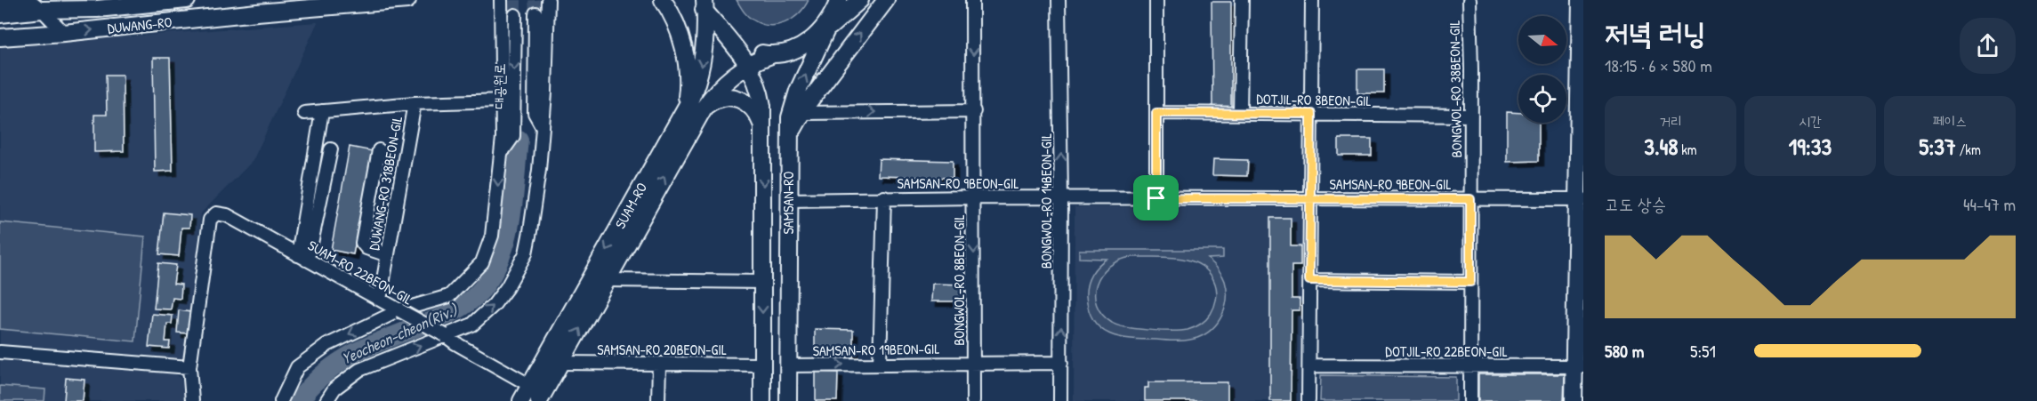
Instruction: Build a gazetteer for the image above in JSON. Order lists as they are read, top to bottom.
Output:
{
  "streets": {
    "main road": ["DUWANG-RO", "SAMSAN-RO", "SUAM-RO"],
    "street": [
      "대공원로",
      "BONGWOL-RO 38BEON-GIL",
      "DOTJIL-RO 8BEON-GIL",
      "DUWANG-RO 318BEON-GIL",
      "SAMSAN-RO 9BEON-GIL",
      "BONGWOL-RO 14BEON-GIL",
      "SUAM-RO 22BEON-GIL",
      "BONGWOL-RO 8BEON-GIL",
      "SAMSAN-RO 20BEON-GIL",
      "SAMSAN-RO 19BEON-GIL",
      "DOTJIL-RO 22BEON-GIL"
    ]
  },
  "crossings": [
    ["BONGWOL-RO 38BEON-GIL", "DOTJIL-RO 8BEON-GIL"],
    ["BONGWOL-RO 38BEON-GIL", "SAMSAN-RO 9BEON-GIL"],
    ["BONGWOL-RO 38BEON-GIL", "DOTJIL-RO 22BEON-GIL"],
    ["DUWANG-RO 318BEON-GIL", "SUAM-RO 22BEON-GIL"],
    ["SAMSAN-RO 9BEON-GIL", "BONGWOL-RO 14BEON-GIL"],
    ["SAMSAN-RO 9BEON-GIL", "SAMSAN-RO"],
    ["SAMSAN-RO 9BEON-GIL", "BONGWOL-RO 8BEON-GIL"],
    ["SAMSAN-RO 9BEON-GIL", "SAMSAN-RO 19BEON-GIL"],
    ["BONGWOL-RO 14BEON-GIL", "SAMSAN-RO 19BEON-GIL"],
    ["SAMSAN-RO", "SUAM-RO"],
    ["SAMSAN-RO", "SAMSAN-RO 20BEON-GIL"],
    ["SAMSAN-RO", "SAMSAN-RO 19BEON-GIL"],
    ["SUAM-RO", "SUAM-RO 22BEON-GIL"],
    ["SUAM-RO", "SAMSAN-RO 20BEON-GIL"],
    ["BONGWOL-RO 8BEON-GIL", "SAMSAN-RO 19BEON-GIL"]
  ],
  "one_way": ["BONGWOL-RO 8BEON-GIL"],
  "water": ["Yeocheon-cheon(Riv.)"],
  "north": "right",
  "page": {
    "heading": ["저녁 러닝", "18:15 · 6 × 580 m"],
    "stats": [
      ["거리", "3.48 km"],
      ["시간", "19:33"],
      ["페이스", "5:37 /km"]
    ],
    "chart": ["고도 상승", "44–47 m"],
    "list": [
      {
        "name": "580 m",
        "note": "5:51"
      }
    ]
  }
}
